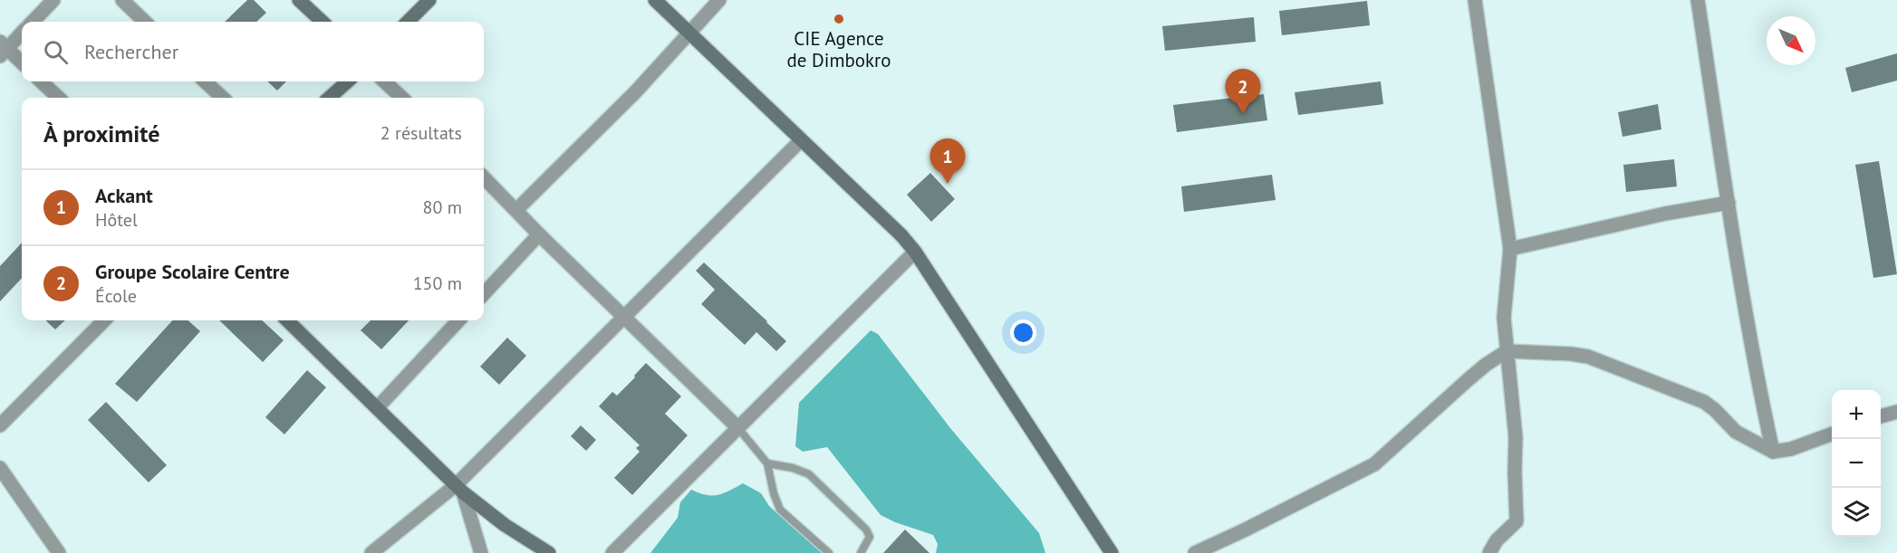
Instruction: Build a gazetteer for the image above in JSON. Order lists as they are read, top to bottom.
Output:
{
  "places": ["CIE Agence de Dimbokro"],
  "north": "bottom right",
  "page": {
    "search": "Rechercher",
    "pins": ["2", "1"],
    "heading": ["À proximité", "2 résultats"],
    "list": [
      {
        "mark": "1",
        "name": "Ackant",
        "note": "Hôtel",
        "value": "80 m"
      },
      {
        "mark": "2",
        "name": "Groupe Scolaire Centre",
        "note": "École",
        "value": "150 m"
      }
    ],
    "map_buttons": ["+", "−"]
  }
}
